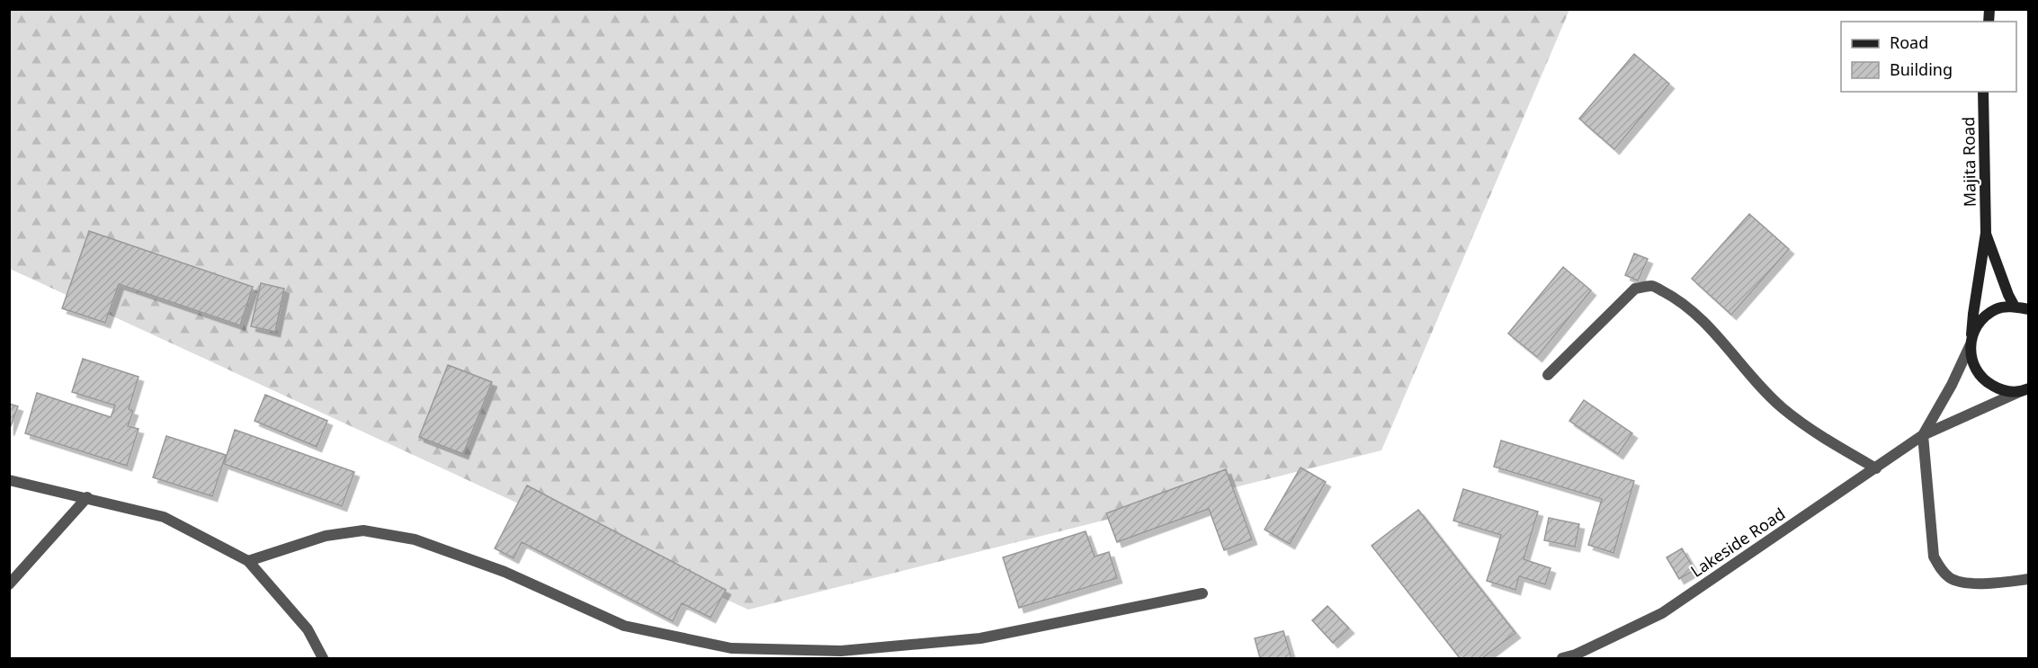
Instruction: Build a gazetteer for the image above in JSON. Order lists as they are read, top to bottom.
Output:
{
  "streets": {
    "main road": ["Majita Road"],
    "street": ["Lakeside Road"]
  },
  "legend": ["Road", "Building"]
}
